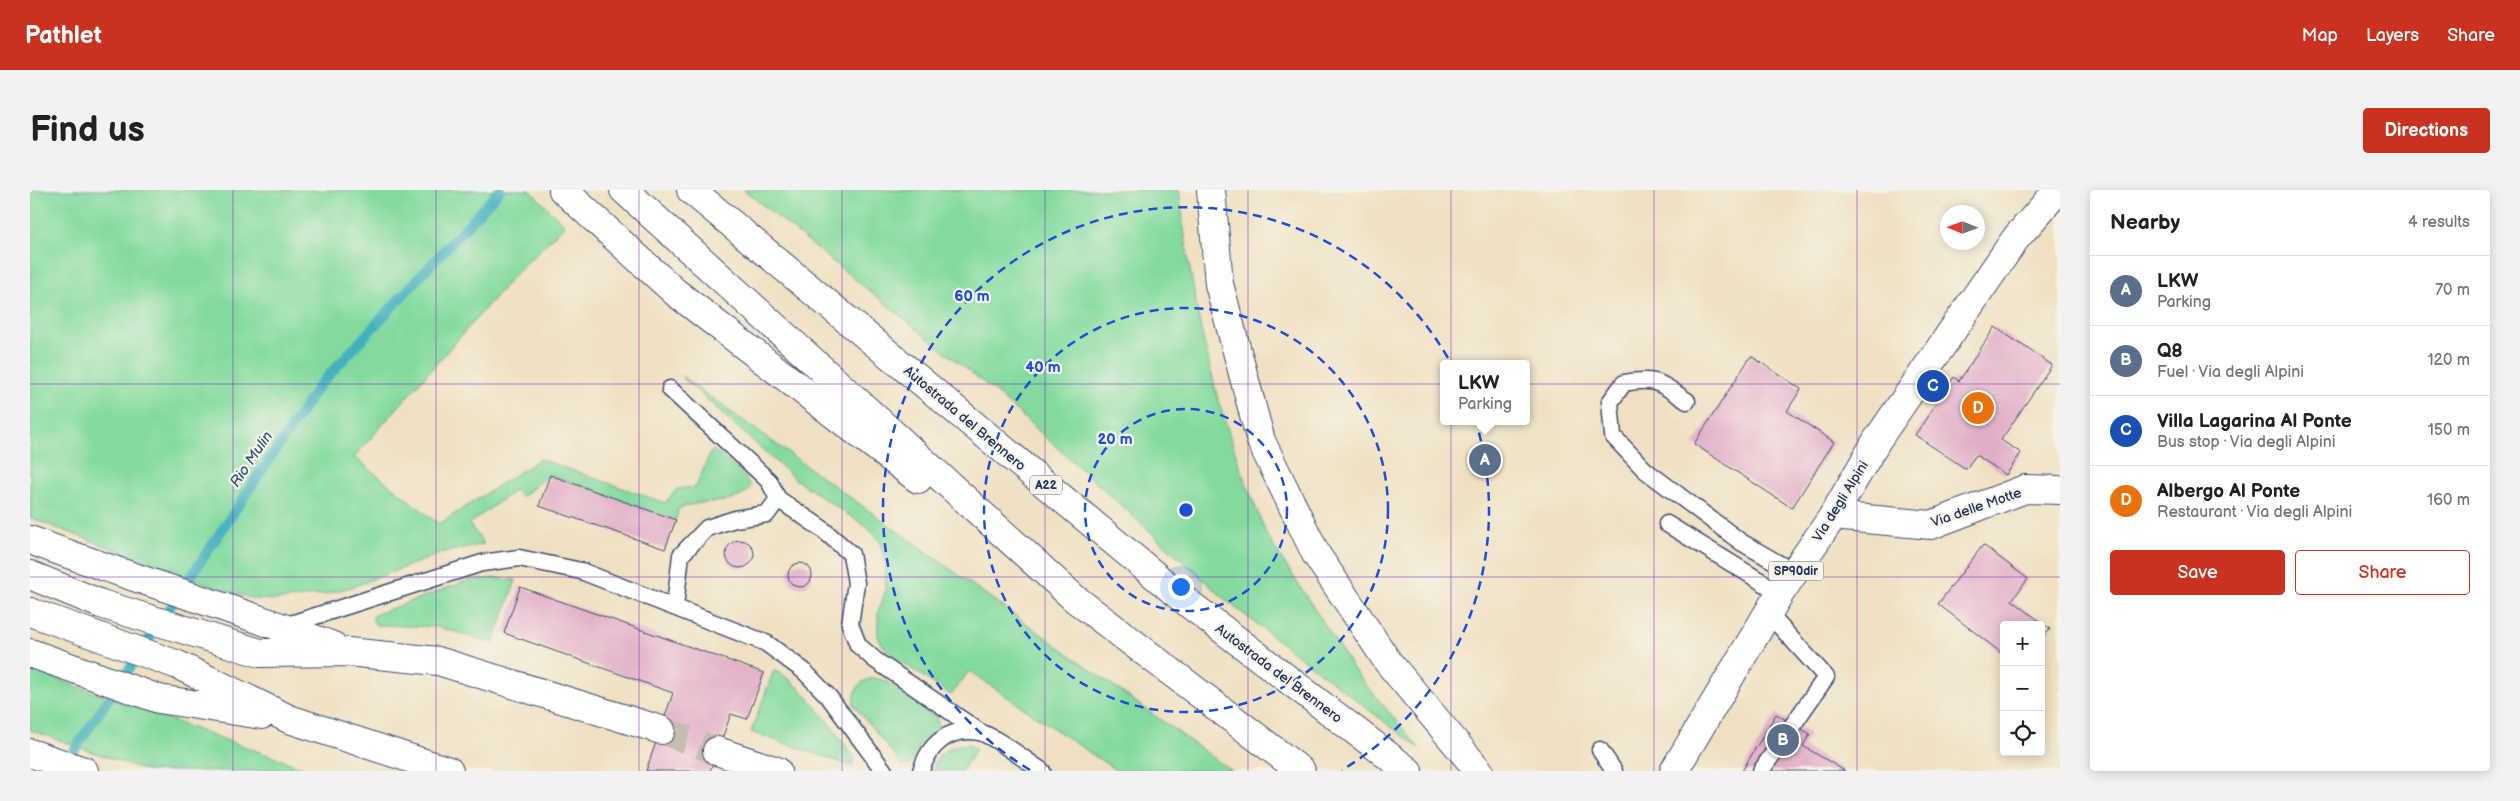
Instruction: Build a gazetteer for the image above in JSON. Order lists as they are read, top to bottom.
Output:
{
  "streets": {
    "main road": [
      "Autostrada del Brennero",
      "A22",
      "Via degli Alpini",
      "Via delle Motte",
      "SP90dir"
    ]
  },
  "crossings": [
    ["Via degli Alpini", "Via delle Motte"]
  ],
  "water": ["Rio Mulin"],
  "north": "left",
  "page": {
    "header": "Pathlet",
    "nav": ["Map", "Layers", "Share"],
    "buttons": [
      "Directions",
      ["Save", "Share"]
    ],
    "title": "Find us",
    "heading": ["Nearby", "4 results"],
    "list": [
      {
        "mark": "A",
        "name": "LKW",
        "note": "Parking",
        "value": "70 m"
      },
      {
        "mark": "B",
        "name": "Q8",
        "note": "Fuel · Via degli Alpini",
        "value": "120 m"
      },
      {
        "mark": "C",
        "name": "Villa Lagarina Al Ponte",
        "note": "Bus stop · Via degli Alpini",
        "value": "150 m"
      },
      {
        "mark": "D",
        "name": "Albergo Al Ponte",
        "note": "Restaurant · Via degli Alpini",
        "value": "160 m"
      }
    ],
    "popup": ["LKW", "Parking"],
    "pins": [
      "C",
      "D",
      "A",
      "B"
    ],
    "map_buttons": ["+", "−"]
  },
  "rings": ["60 m", "40 m", "20 m"]
}
